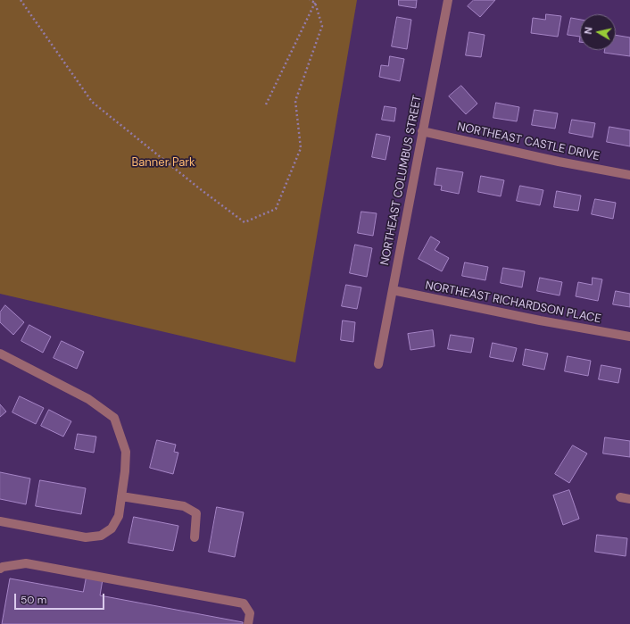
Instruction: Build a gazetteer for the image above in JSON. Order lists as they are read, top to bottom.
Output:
{
  "streets": {
    "street": ["NORTHEAST CASTLE DRIVE", "NORTHEAST COLUMBUS STREET", "NORTHEAST RICHARDSON PLACE"]
  },
  "crossings": [
    ["NORTHEAST CASTLE DRIVE", "NORTHEAST COLUMBUS STREET"],
    ["NORTHEAST COLUMBUS STREET", "NORTHEAST RICHARDSON PLACE"]
  ],
  "parks": ["Banner Park"],
  "scale_bar": "50 m",
  "north": "left"
}
